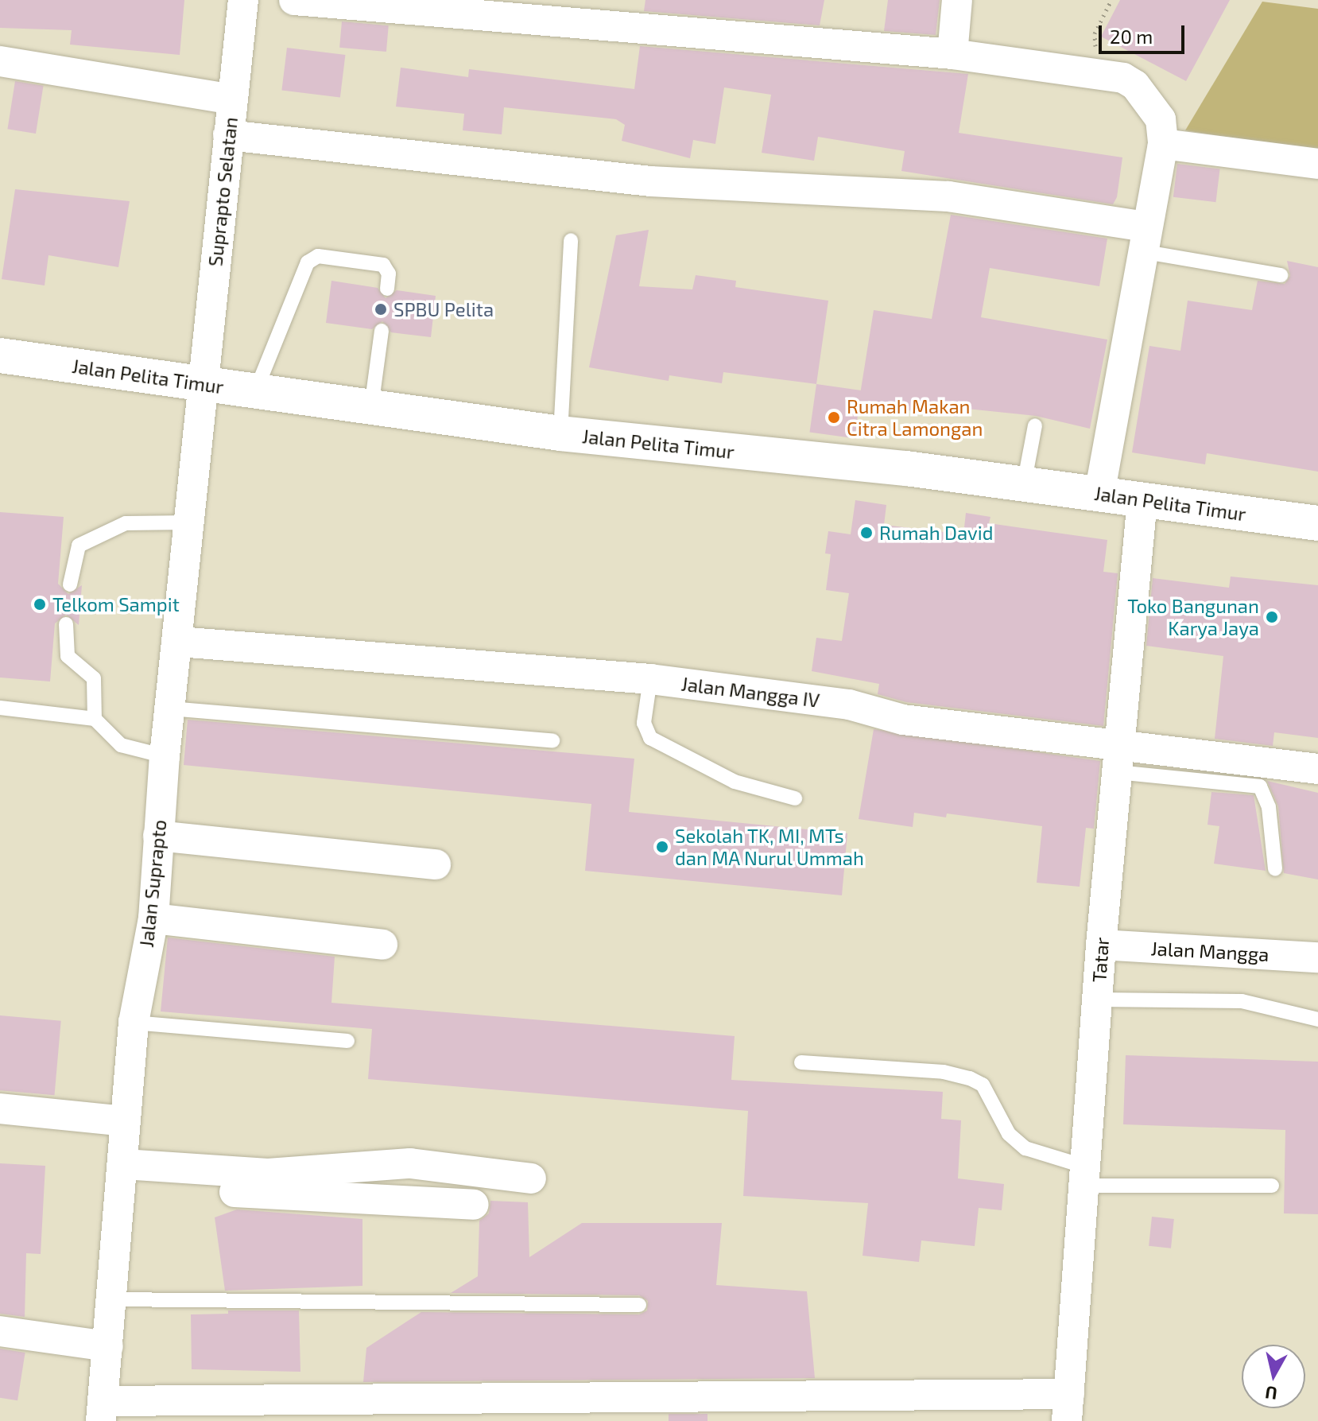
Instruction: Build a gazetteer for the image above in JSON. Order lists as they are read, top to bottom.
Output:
{
  "streets": {
    "street": [
      "Suprapto Selatan",
      "Jalan Pelita Timur",
      "Jalan Mangga IV",
      "Jalan Suprapto",
      "Jalan Mangga",
      "Tatar"
    ]
  },
  "crossings": [
    ["Suprapto Selatan", "Jalan Pelita Timur"],
    ["Suprapto Selatan", "Jalan Suprapto"],
    ["Jalan Pelita Timur", "Jalan Suprapto"],
    ["Jalan Pelita Timur", "Tatar"],
    ["Jalan Mangga IV", "Jalan Suprapto"],
    ["Jalan Mangga IV", "Tatar"],
    ["Jalan Mangga", "Tatar"]
  ],
  "places": [
    "SPBU Pelita",
    "Rumah Makan Citra Lamongan",
    "Rumah David",
    "Telkom Sampit",
    "Toko Bangunan Karya Jaya",
    "Sekolah TK, MI, MTs dan MA Nurul Ummah"
  ],
  "scale_bar": "20 m",
  "north": "bottom"
}
